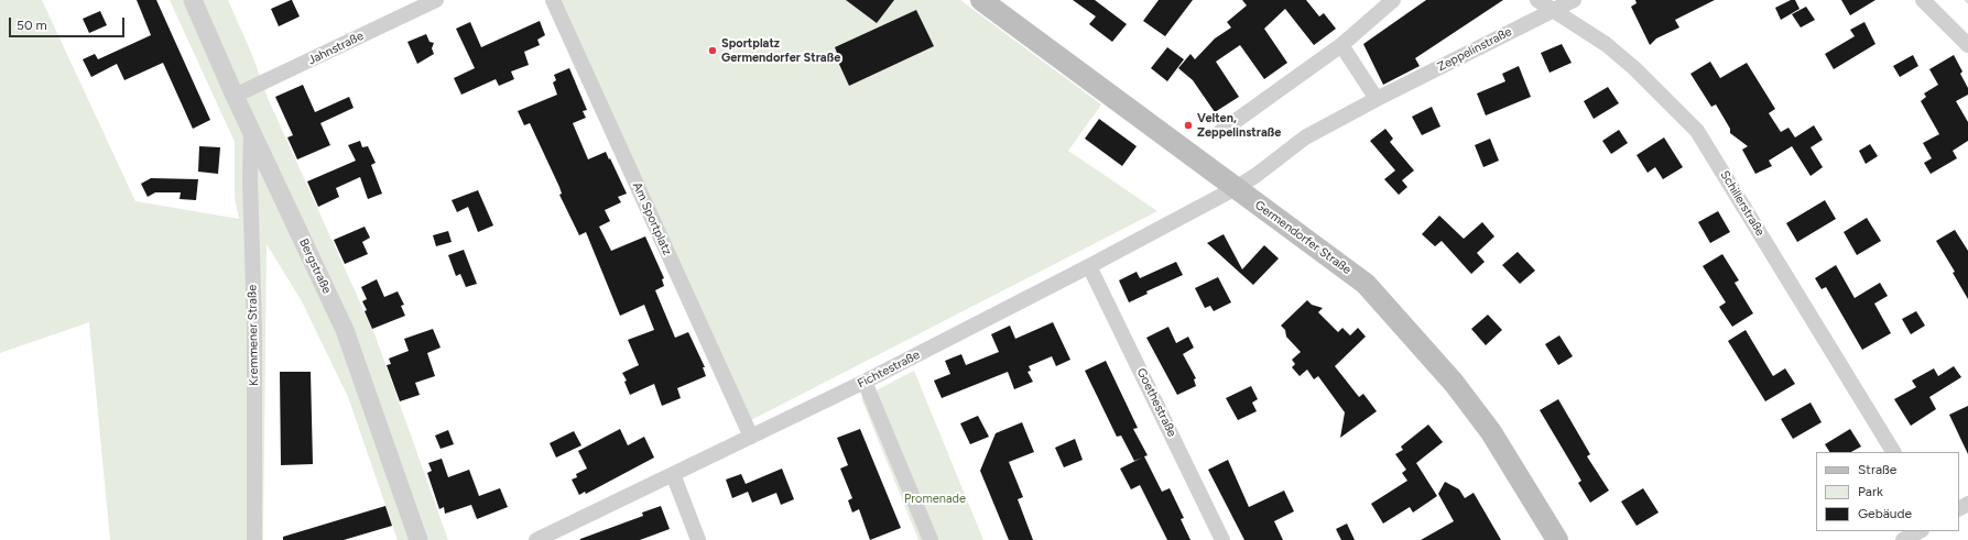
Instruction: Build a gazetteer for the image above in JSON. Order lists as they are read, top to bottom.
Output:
{
  "streets": {
    "main road": ["Germendorfer Straße"],
    "street": [
      "Jahnstraße",
      "Zeppelinstraße",
      "Schillerstraße",
      "Am Sportplatz",
      "Bergstraße",
      "Kremmener Straße",
      "Fichtestraße",
      "Goethestraße"
    ]
  },
  "crossings": [
    ["Jahnstraße", "Bergstraße"],
    ["Zeppelinstraße", "Schillerstraße"],
    ["Zeppelinstraße", "Germendorfer Straße"],
    ["Zeppelinstraße", "Fichtestraße"],
    ["Am Sportplatz", "Fichtestraße"],
    ["Germendorfer Straße", "Fichtestraße"],
    ["Bergstraße", "Kremmener Straße"],
    ["Fichtestraße", "Goethestraße"]
  ],
  "parks": ["Promenade"],
  "places": ["Sportplatz Germendorfer Straße", "Velten, Zeppelinstraße"],
  "legend": ["Straße", "Park", "Gebäude"],
  "scale_bar": "50 m"
}
